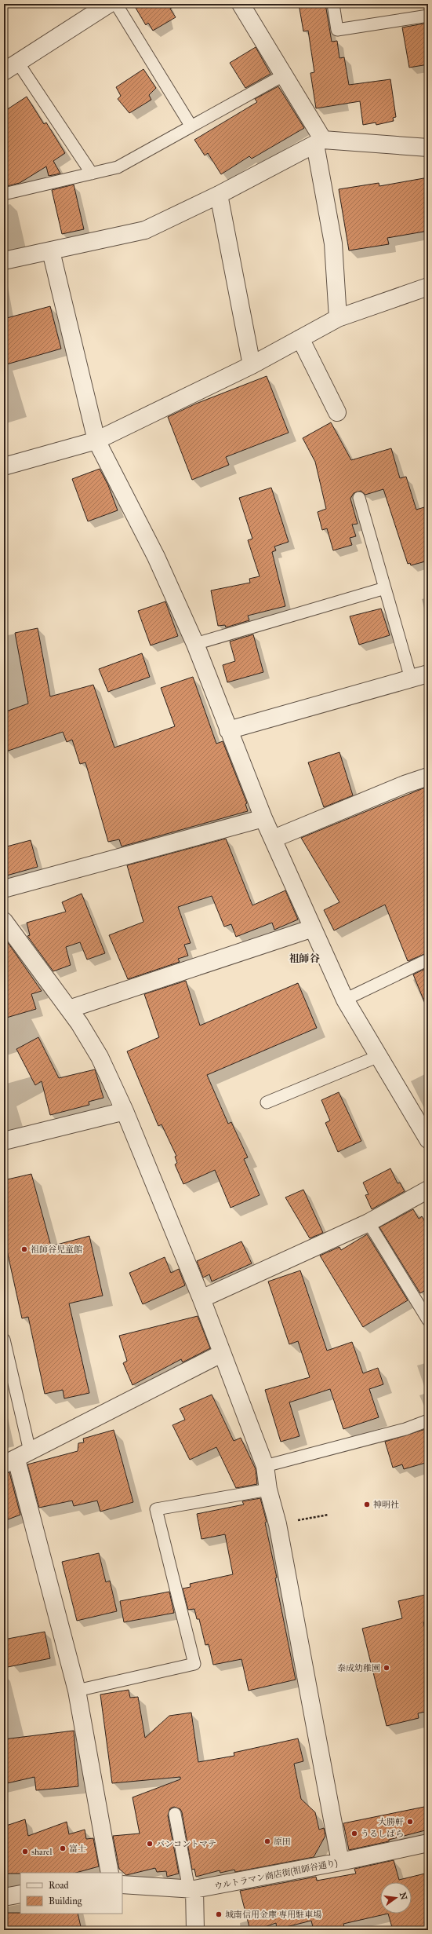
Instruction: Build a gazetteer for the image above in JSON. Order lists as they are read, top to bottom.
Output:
{
  "streets": {
    "street": ["ウルトラマン商店街(祖師谷通り)"]
  },
  "districts": ["祖師谷"],
  "places": [
    "祖師谷児童館",
    "神明社",
    "泰成幼稚園",
    "大勝軒",
    "うるしばら",
    "原田",
    "バンコントマテ",
    "富士",
    "sharel",
    "城南信用金庫 専用駐車場"
  ],
  "legend": ["Road", "Building"],
  "north": "right"
}
